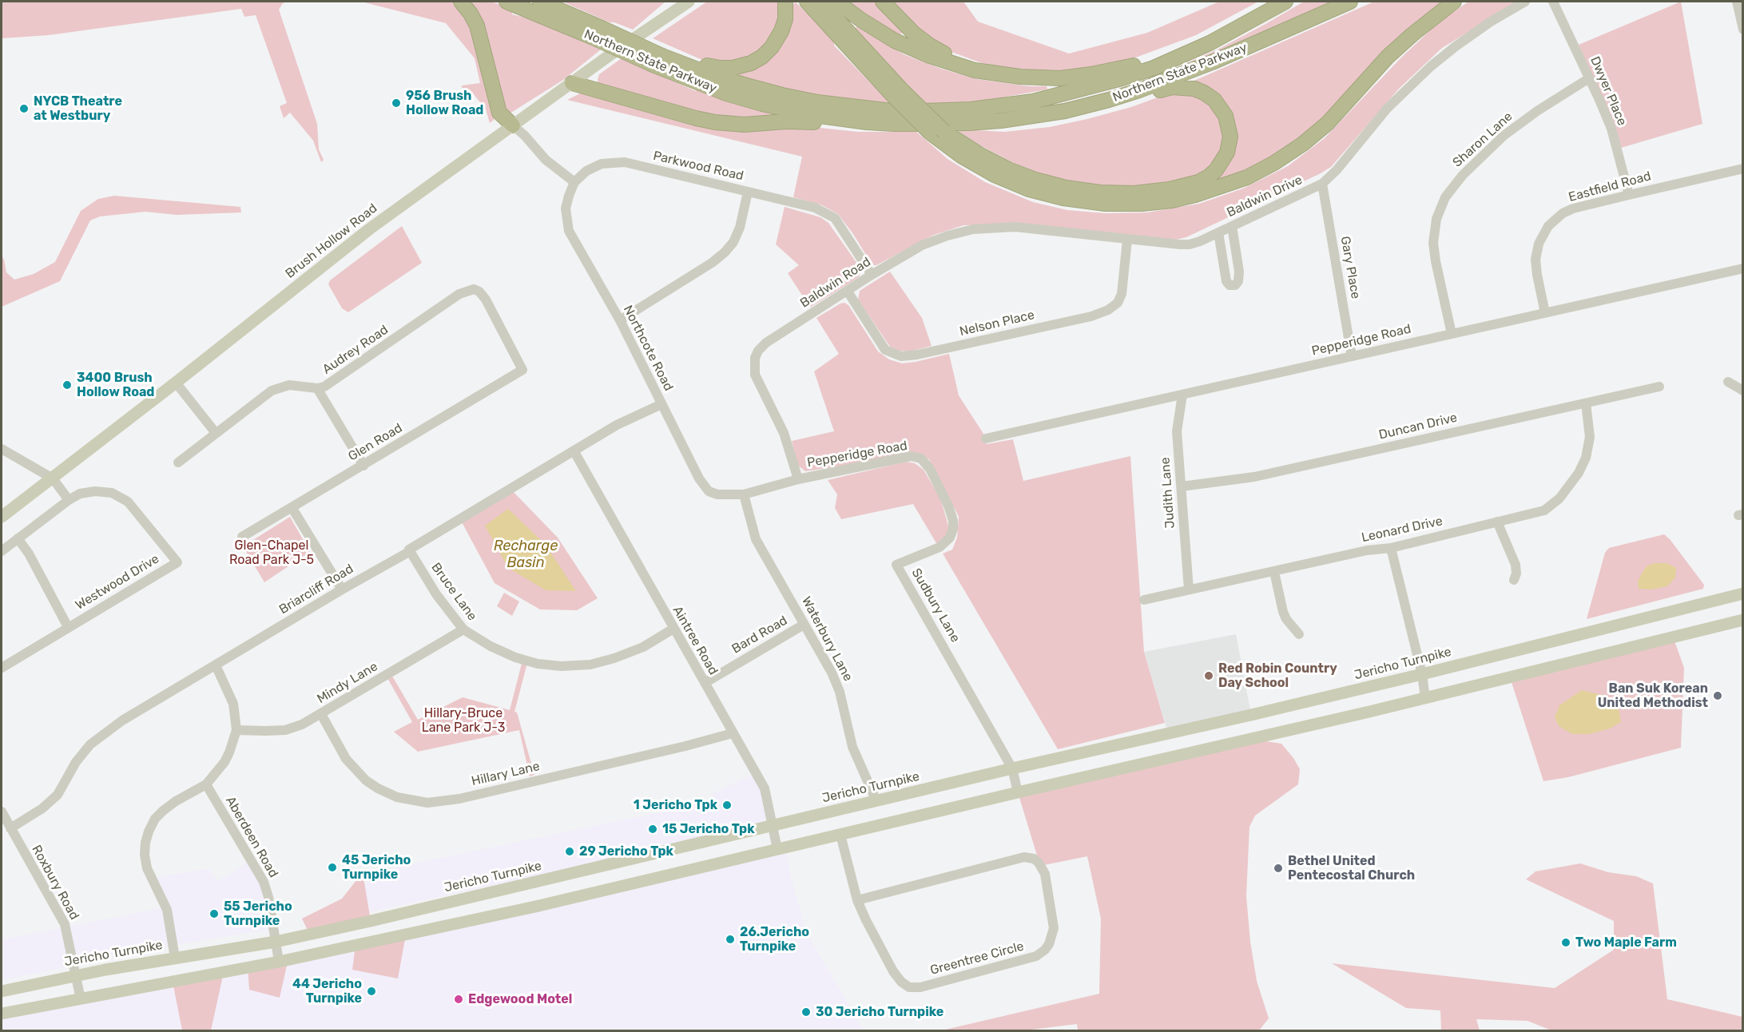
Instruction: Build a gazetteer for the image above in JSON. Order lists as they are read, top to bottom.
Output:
{
  "streets": {
    "highway": ["Northern State Parkway"],
    "main road": ["Brush Hollow Road", "Jericho Turnpike"],
    "street": [
      "Dwyer Place",
      "Sharon Lane",
      "Parkwood Road",
      "Eastfield Road",
      "Baldwin Drive",
      "Gary Place",
      "Baldwin Road",
      "Nelson Place",
      "Pepperidge Road",
      "Northcote Road",
      "Audrey Road",
      "Duncan Drive",
      "Glen Road",
      "Judith Lane",
      "Leonard Drive",
      "Westwood Drive",
      "Briarcliff Road",
      "Bruce Lane",
      "Sudbury Lane",
      "Bard Road",
      "Waterbury Lane",
      "Aintree Road",
      "Mindy Lane",
      "Hillary Lane",
      "Aberdeen Road",
      "Roxbury Road",
      "Greentree Circle"
    ]
  },
  "crossings": [
    ["Dwyer Place", "Sharon Lane"],
    ["Dwyer Place", "Eastfield Road"],
    ["Sharon Lane", "Pepperidge Road"],
    ["Parkwood Road", "Baldwin Road"],
    ["Parkwood Road", "Northcote Road"],
    ["Eastfield Road", "Pepperidge Road"],
    ["Baldwin Drive", "Gary Place"],
    ["Baldwin Drive", "Baldwin Road"],
    ["Baldwin Drive", "Nelson Place"],
    ["Gary Place", "Pepperidge Road"],
    ["Baldwin Road", "Nelson Place"],
    ["Baldwin Road", "Pepperidge Road"],
    ["Pepperidge Road", "Judith Lane"],
    ["Pepperidge Road", "Sudbury Lane"],
    ["Northcote Road", "Briarcliff Road"],
    ["Northcote Road", "Waterbury Lane"],
    ["Audrey Road", "Glen Road"],
    ["Duncan Drive", "Judith Lane"],
    ["Duncan Drive", "Leonard Drive"],
    ["Judith Lane", "Leonard Drive"],
    ["Briarcliff Road", "Bruce Lane"],
    ["Briarcliff Road", "Aintree Road"],
    ["Briarcliff Road", "Roxbury Road"],
    ["Bruce Lane", "Aintree Road"],
    ["Bruce Lane", "Mindy Lane"],
    ["Sudbury Lane", "Jericho Turnpike"],
    ["Bard Road", "Waterbury Lane"],
    ["Bard Road", "Aintree Road"],
    ["Waterbury Lane", "Jericho Turnpike"],
    ["Aintree Road", "Jericho Turnpike"],
    ["Aintree Road", "Hillary Lane"],
    ["Jericho Turnpike", "Aberdeen Road"],
    ["Jericho Turnpike", "Roxbury Road"],
    ["Mindy Lane", "Hillary Lane"]
  ],
  "water": ["Recharge Basin"],
  "parks": ["Glen-Chapel Road Park J-5", "Hillary-Bruce Lane Park J-3"],
  "places": [
    "956 Brush Hollow Road",
    "NYCB Theatre at Westbury",
    "3400 Brush Hollow Road",
    "Red Robin Country Day School",
    "Ban Suk Korean United Methodist",
    "1 Jericho Tpk",
    "15 Jericho Tpk",
    "29 Jericho Tpk",
    "45 Jericho Turnpike",
    "Bethel United Pentecostal Church",
    "55 Jericho Turnpike",
    "26.Jericho Turnpike",
    "Two Maple Farm",
    "44 Jericho Turnpike",
    "Edgewood Motel",
    "30 Jericho Turnpike"
  ]
}
